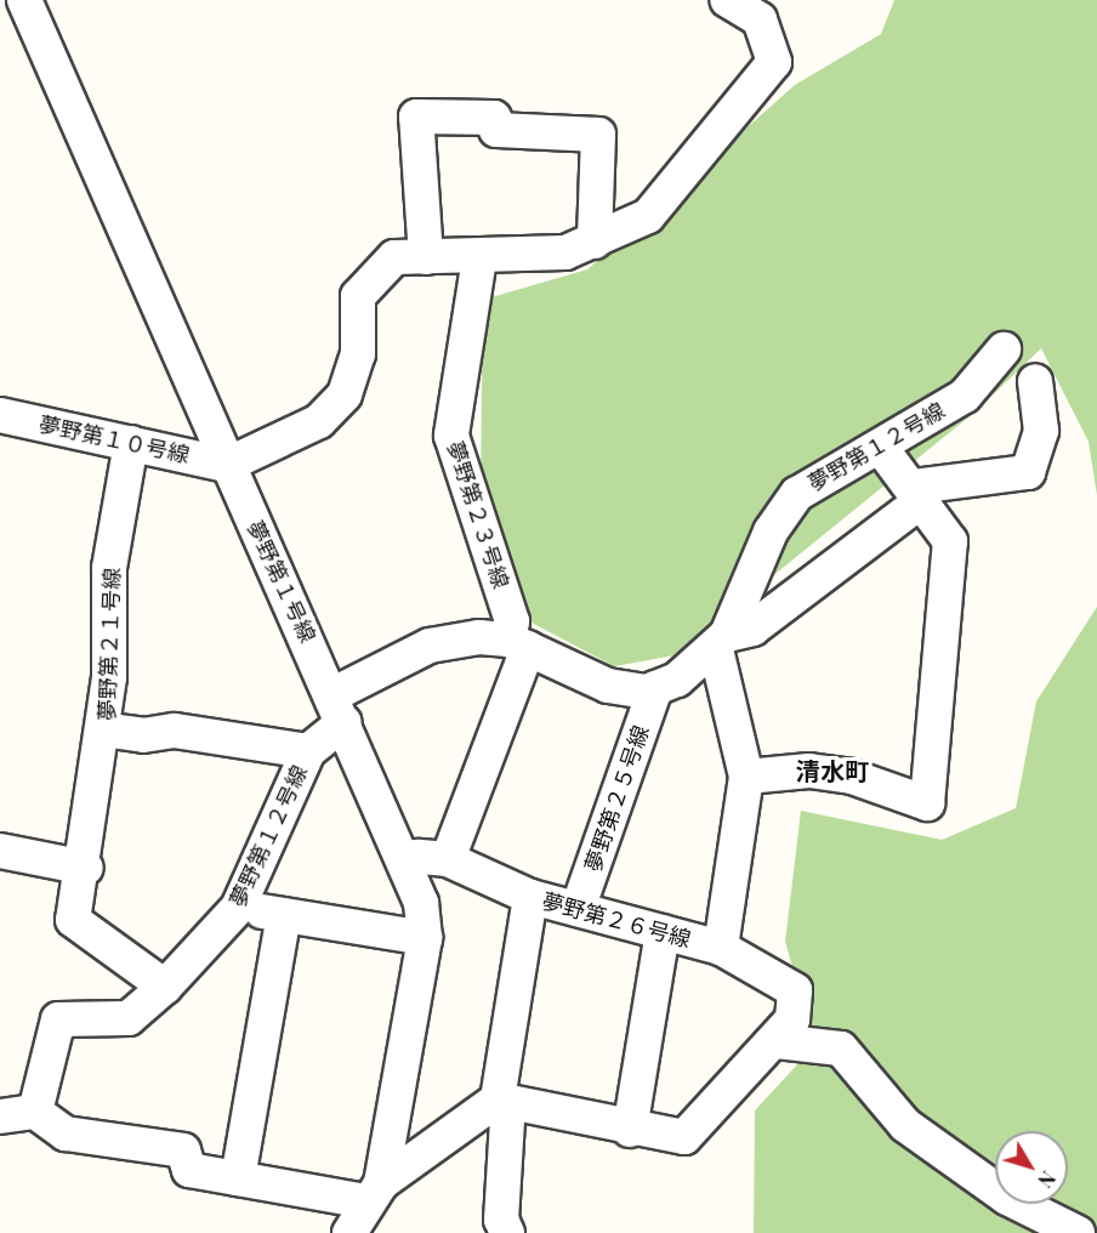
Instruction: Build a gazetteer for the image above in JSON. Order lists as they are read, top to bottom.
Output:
{
  "streets": {
    "street": [
      "夢野第１０号線",
      "夢野第１２号線",
      "夢野第２３号線",
      "夢野第１号線",
      "夢野第２１号線",
      "夢野第２５号線",
      "夢野第２６号線"
    ]
  },
  "crossings": [
    ["夢野第１０号線", "夢野第１号線"],
    ["夢野第１０号線", "夢野第２１号線"],
    ["夢野第１２号線", "夢野第２３号線"],
    ["夢野第１２号線", "夢野第１号線"],
    ["夢野第１２号線", "夢野第２１号線"],
    ["夢野第１２号線", "夢野第２５号線"],
    ["夢野第１号線", "夢野第２６号線"],
    ["夢野第２５号線", "夢野第２６号線"]
  ],
  "districts": ["清水町"],
  "north": "bottom right"
}
